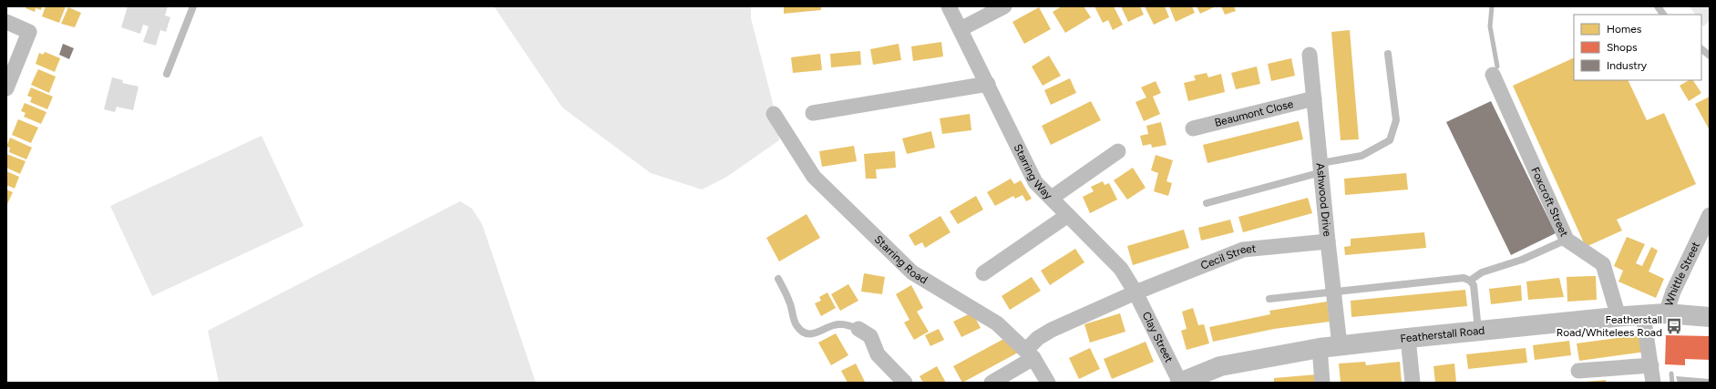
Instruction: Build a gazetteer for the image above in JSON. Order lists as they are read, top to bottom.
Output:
{
  "streets": {
    "highway": ["Featherstall Road"],
    "street": [
      "Beaumont Close",
      "Starring Way",
      "Ashwood Drive",
      "Foxcroft Street",
      "Cecil Street",
      "Starring Road",
      "Whittle Street",
      "Clay Street"
    ]
  },
  "crossings": [
    ["Beaumont Close", "Ashwood Drive"],
    ["Starring Way", "Cecil Street"],
    ["Starring Way", "Clay Street"],
    ["Ashwood Drive", "Cecil Street"],
    ["Ashwood Drive", "Featherstall Road"],
    ["Foxcroft Street", "Featherstall Road"],
    ["Cecil Street", "Starring Road"],
    ["Cecil Street", "Clay Street"],
    ["Whittle Street", "Featherstall Road"],
    ["Featherstall Road", "Clay Street"]
  ],
  "places": {
    "bus stop": ["Featherstall Road/Whitelees Road"]
  },
  "legend": ["Homes", "Shops", "Industry"]
}
